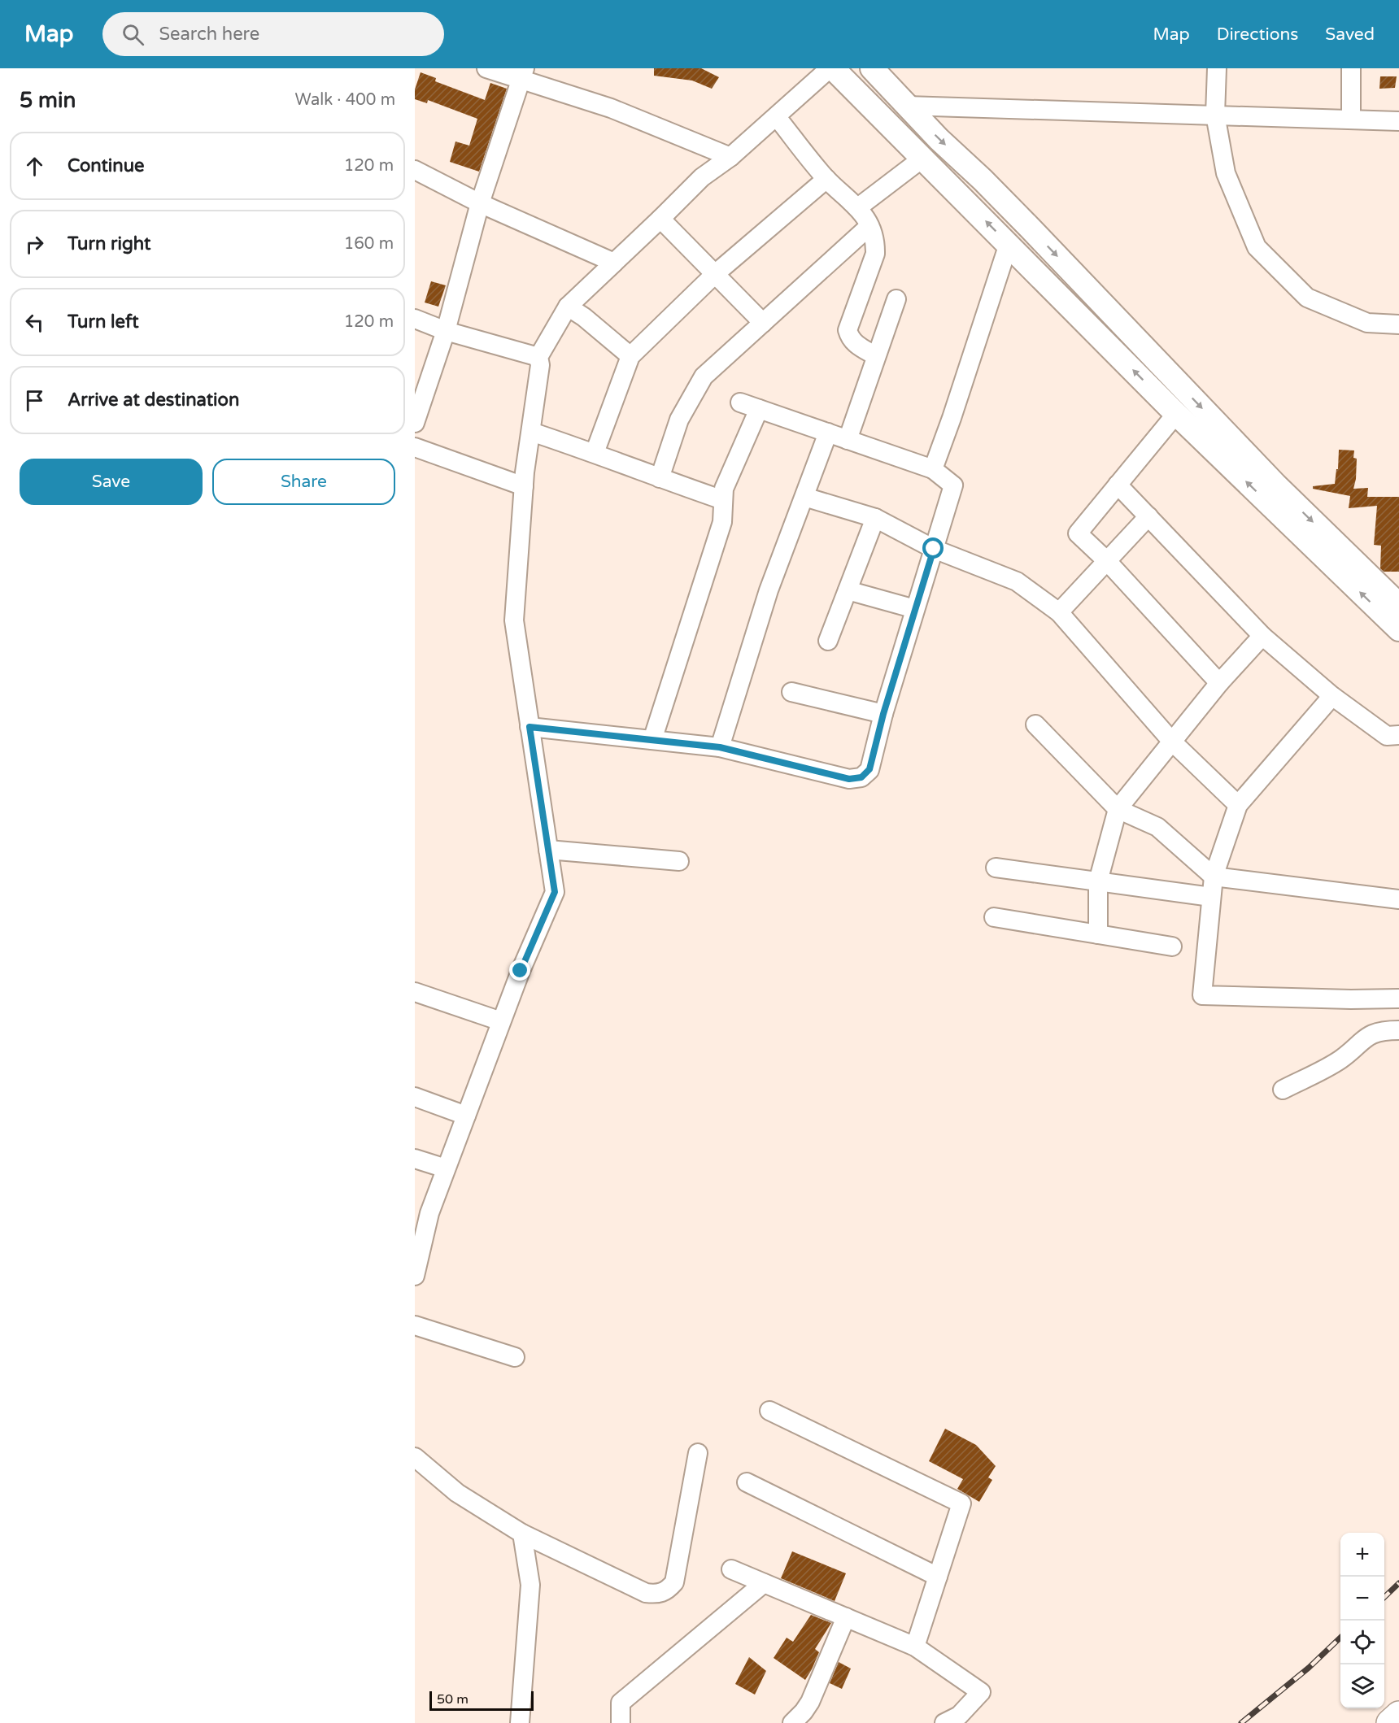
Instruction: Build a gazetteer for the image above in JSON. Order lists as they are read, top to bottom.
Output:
{
  "scale_bar": "50 m",
  "page": {
    "header": "Map",
    "search": "Search here",
    "nav": ["Map", "Directions", "Saved"],
    "heading": ["5 min", "Walk · 400 m"],
    "list": [
      ["Continue", "120 m"],
      ["Turn right", "160 m"],
      ["Turn left", "120 m"],
      "Arrive at destination"
    ],
    "buttons": ["Save", "Share"],
    "map_buttons": ["+", "−"],
    "scale": "50 m"
  }
}
